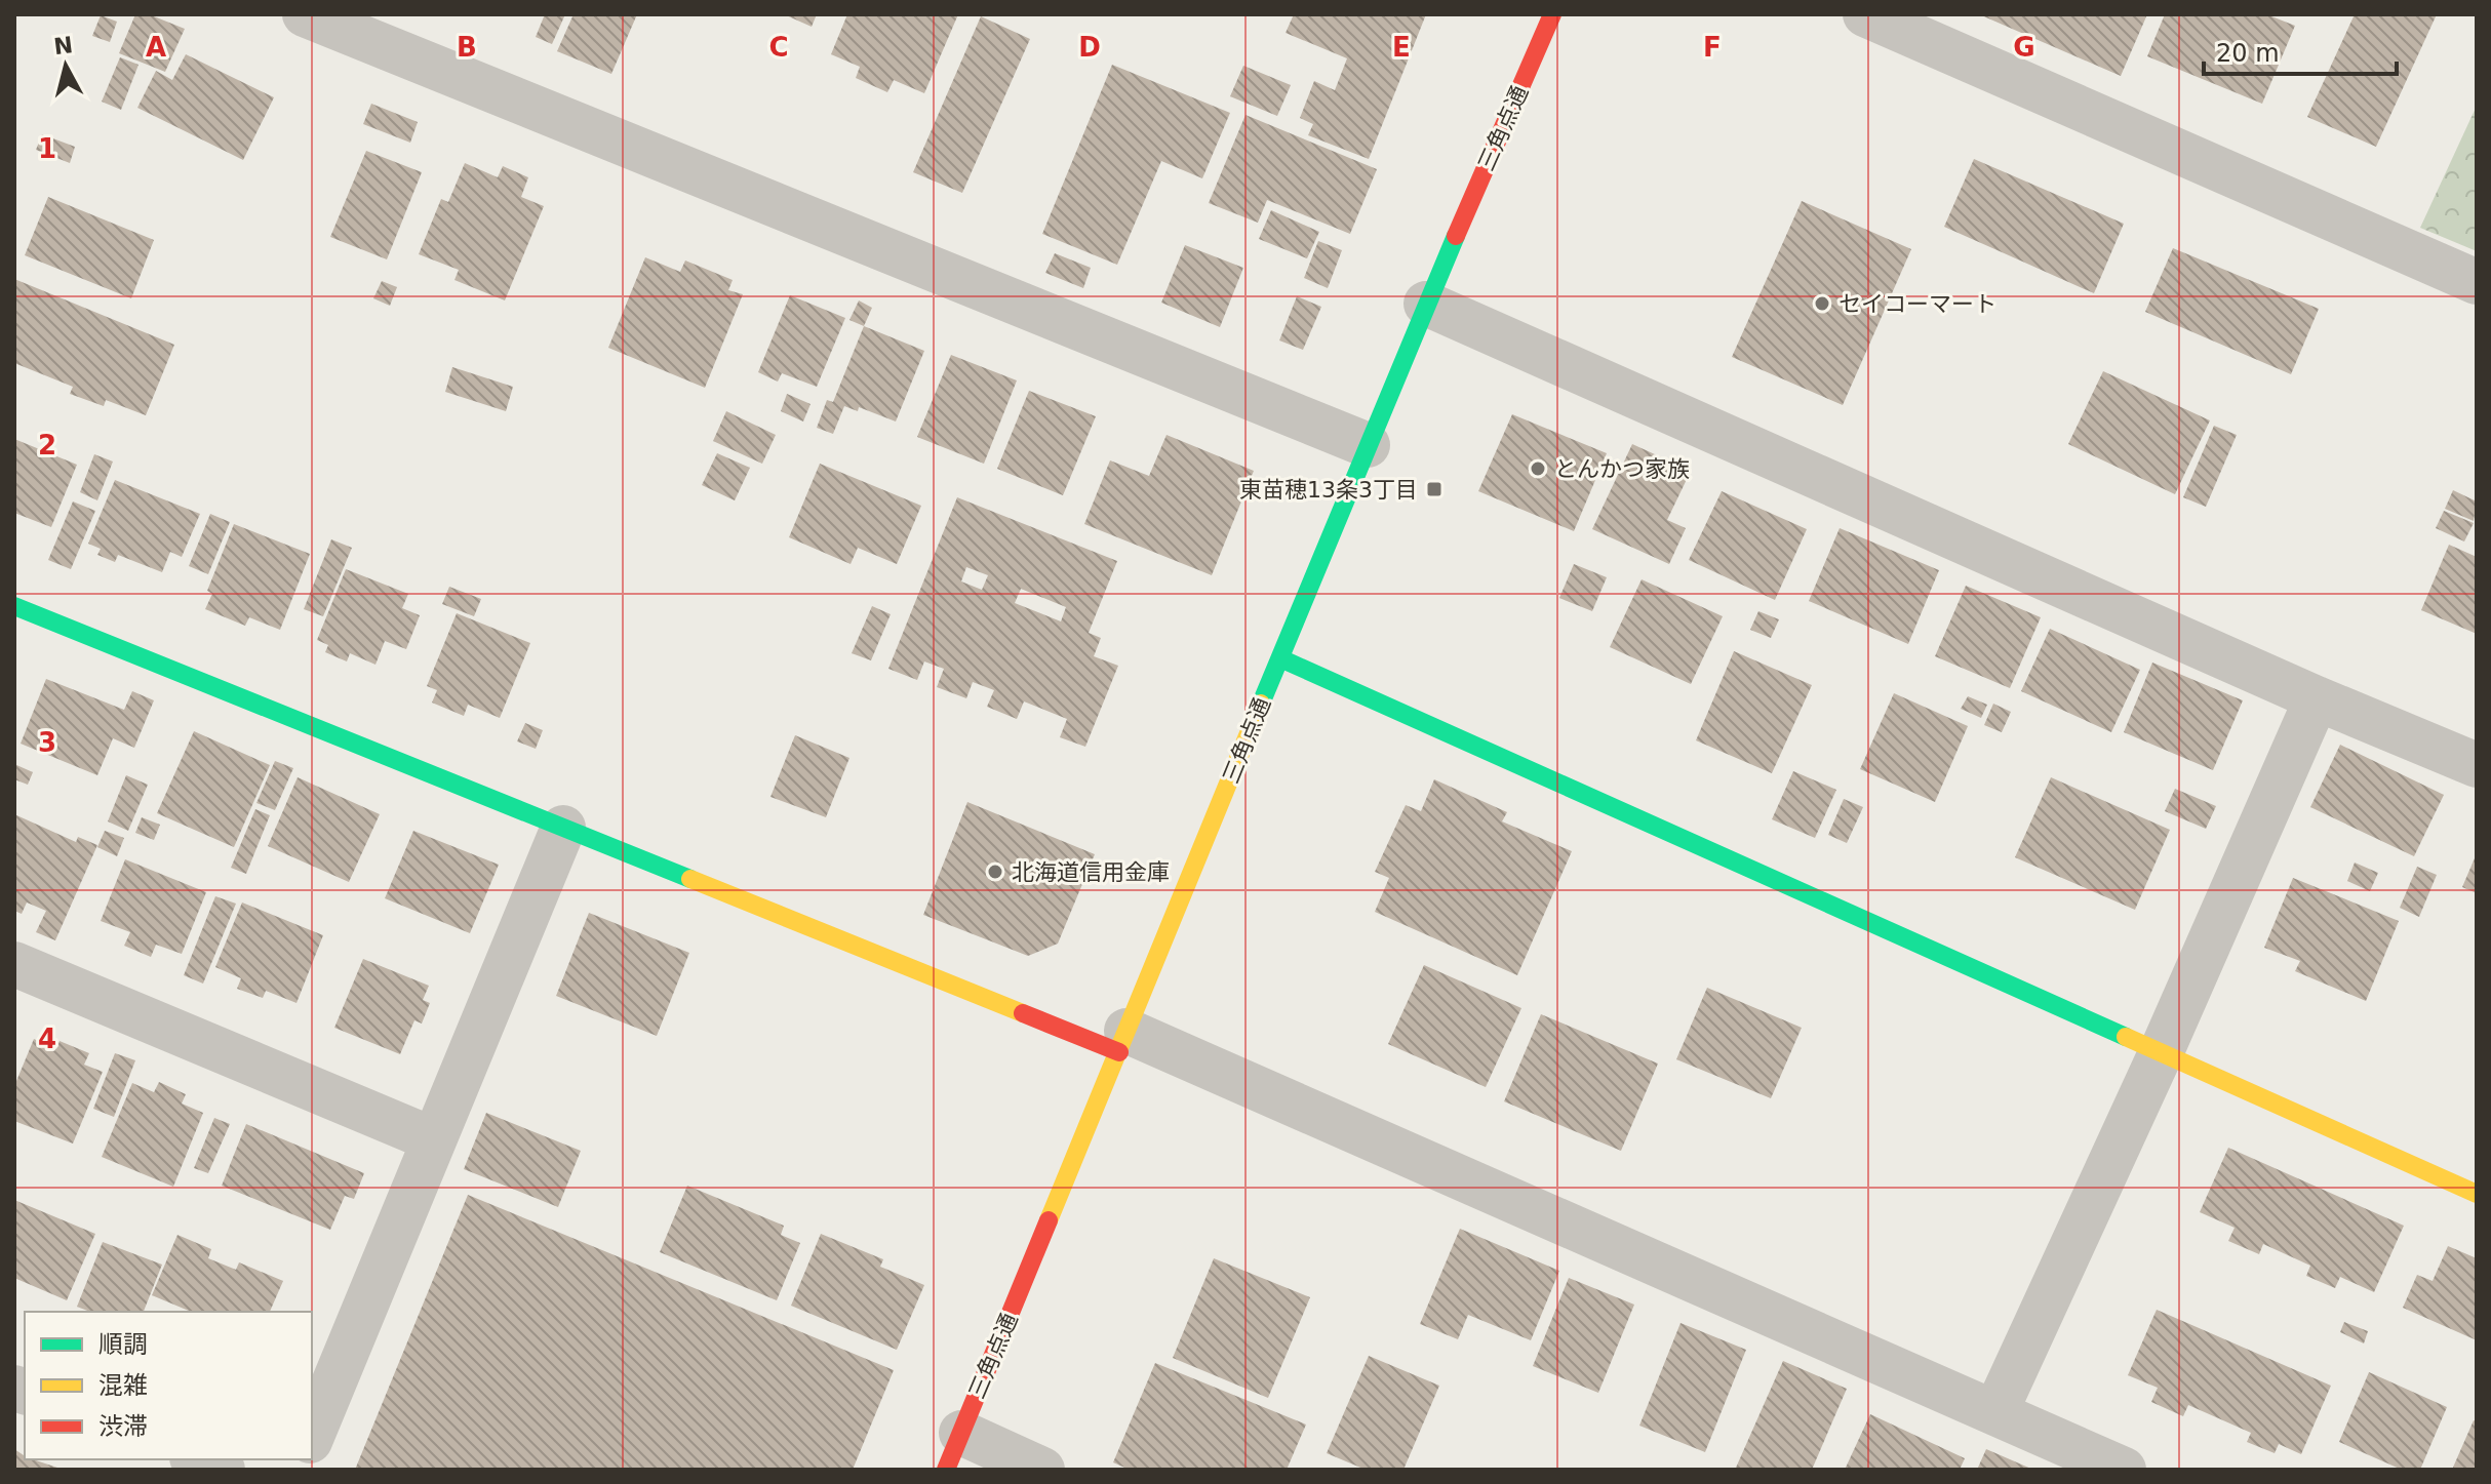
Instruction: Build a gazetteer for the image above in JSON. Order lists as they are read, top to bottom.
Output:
{
  "streets": {
    "street": ["三角点通"]
  },
  "places": {
    "other": ["セイコーマート", "とんかつ家族", "北海道信用金庫"],
    "transit": ["東苗穂13条3丁目"]
  },
  "legend": ["順調", "混雑", "渋滞"],
  "scale_bar": "20 m",
  "north": "top",
  "grid": {
    "columns": [
      "A",
      "B",
      "C",
      "D",
      "E",
      "F",
      "G"
    ],
    "rows": [
      "1",
      "2",
      "3",
      "4"
    ]
  }
}
